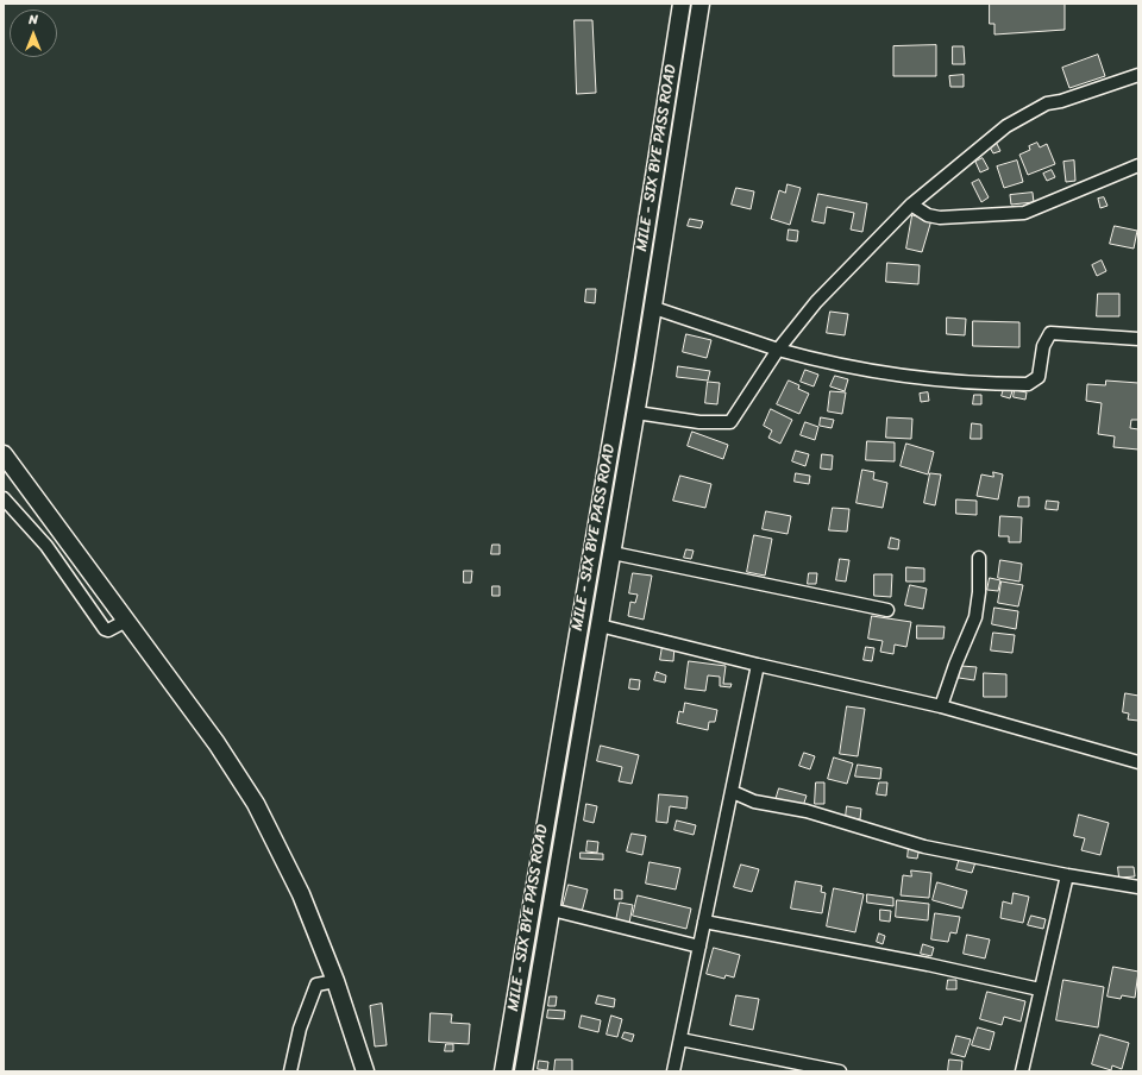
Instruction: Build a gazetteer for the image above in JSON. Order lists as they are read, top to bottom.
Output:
{
  "streets": {
    "street": ["MILE - SIX BYE PASS ROAD"]
  },
  "north": "top"
}
